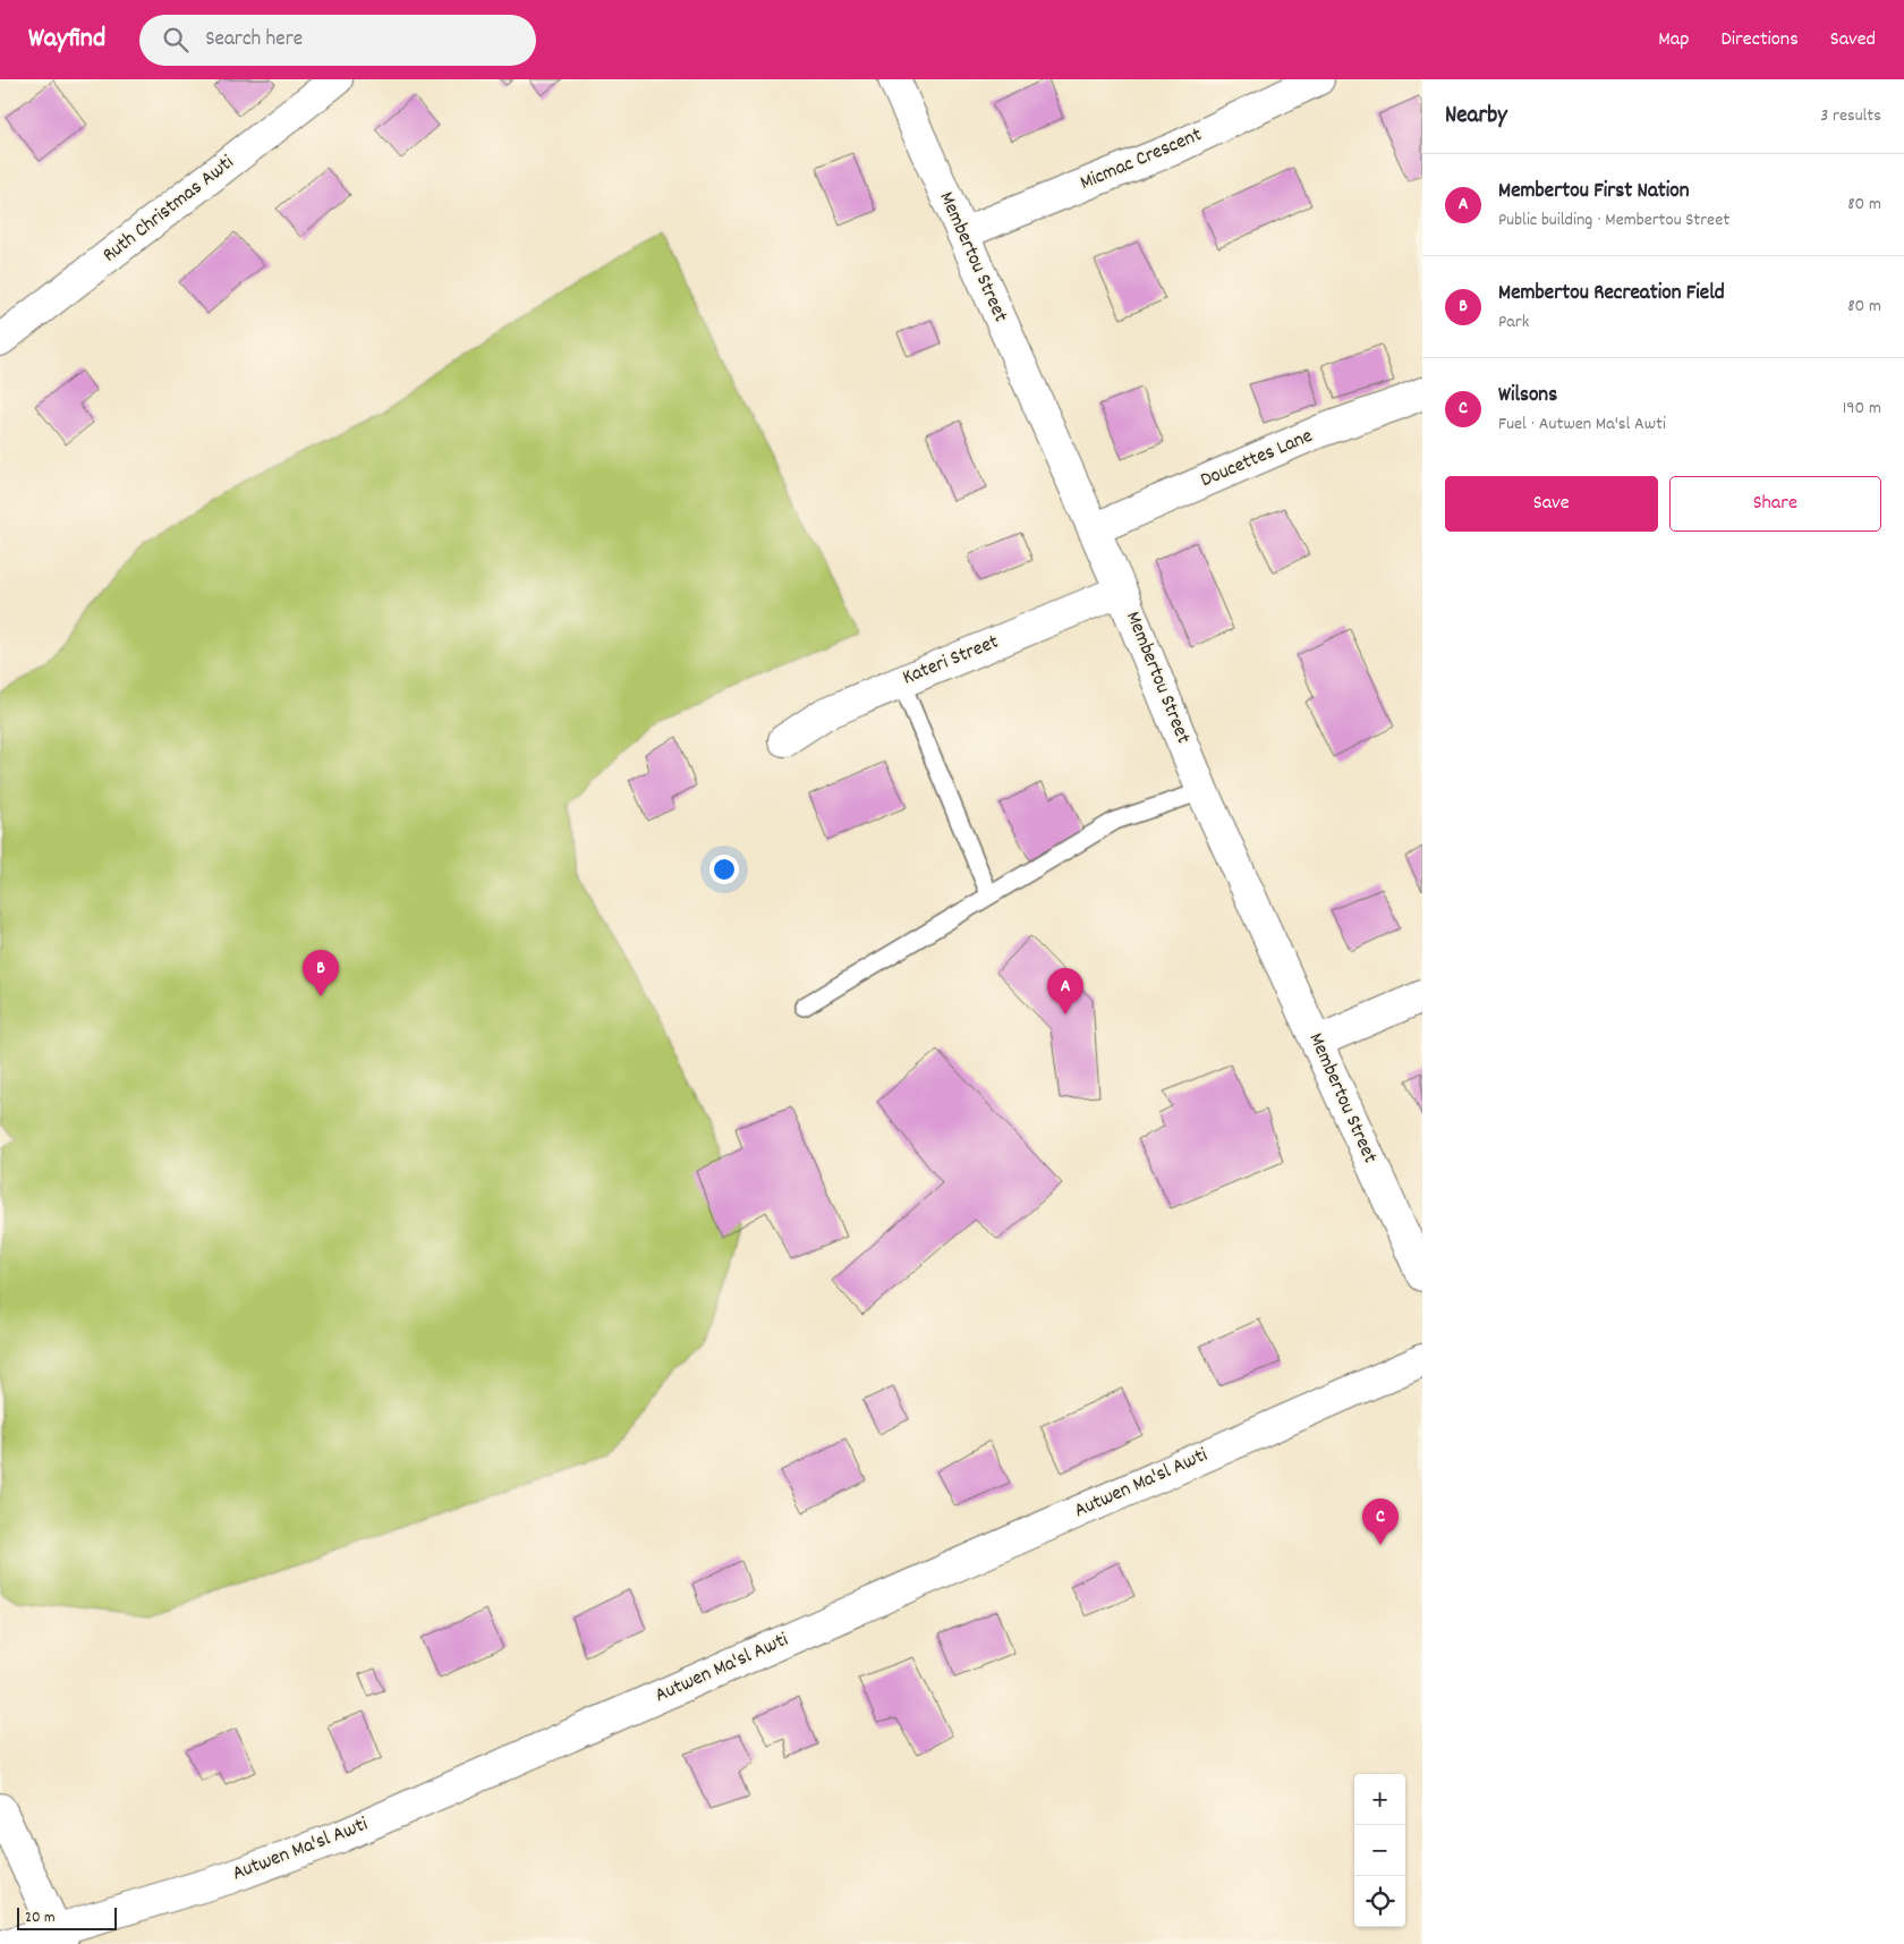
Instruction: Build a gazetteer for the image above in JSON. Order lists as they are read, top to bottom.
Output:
{
  "streets": {
    "street": [
      "Micmac Crescent",
      "Ruth Christmas Awti",
      "Membertou Street",
      "Doucettes Lane",
      "Kateri Street",
      "Autwen Ma'sl Awti"
    ]
  },
  "crossings": [
    ["Micmac Crescent", "Membertou Street"],
    ["Membertou Street", "Doucettes Lane"],
    ["Membertou Street", "Kateri Street"]
  ],
  "scale_bar": "20 m",
  "page": {
    "header": "Wayfind",
    "search": "Search here",
    "nav": ["Map", "Directions", "Saved"],
    "heading": ["Nearby", "3 results"],
    "list": [
      {
        "mark": "A",
        "name": "Membertou First Nation",
        "note": "Public building · Membertou Street",
        "value": "80 m"
      },
      {
        "mark": "B",
        "name": "Membertou Recreation Field",
        "note": "Park",
        "value": "80 m"
      },
      {
        "mark": "C",
        "name": "Wilsons",
        "note": "Fuel · Autwen Ma'sl Awti",
        "value": "190 m"
      }
    ],
    "buttons": ["Save", "Share"],
    "pins": ["B", "A", "C"],
    "map_buttons": ["+", "−"],
    "scale": "20 m"
  }
}
